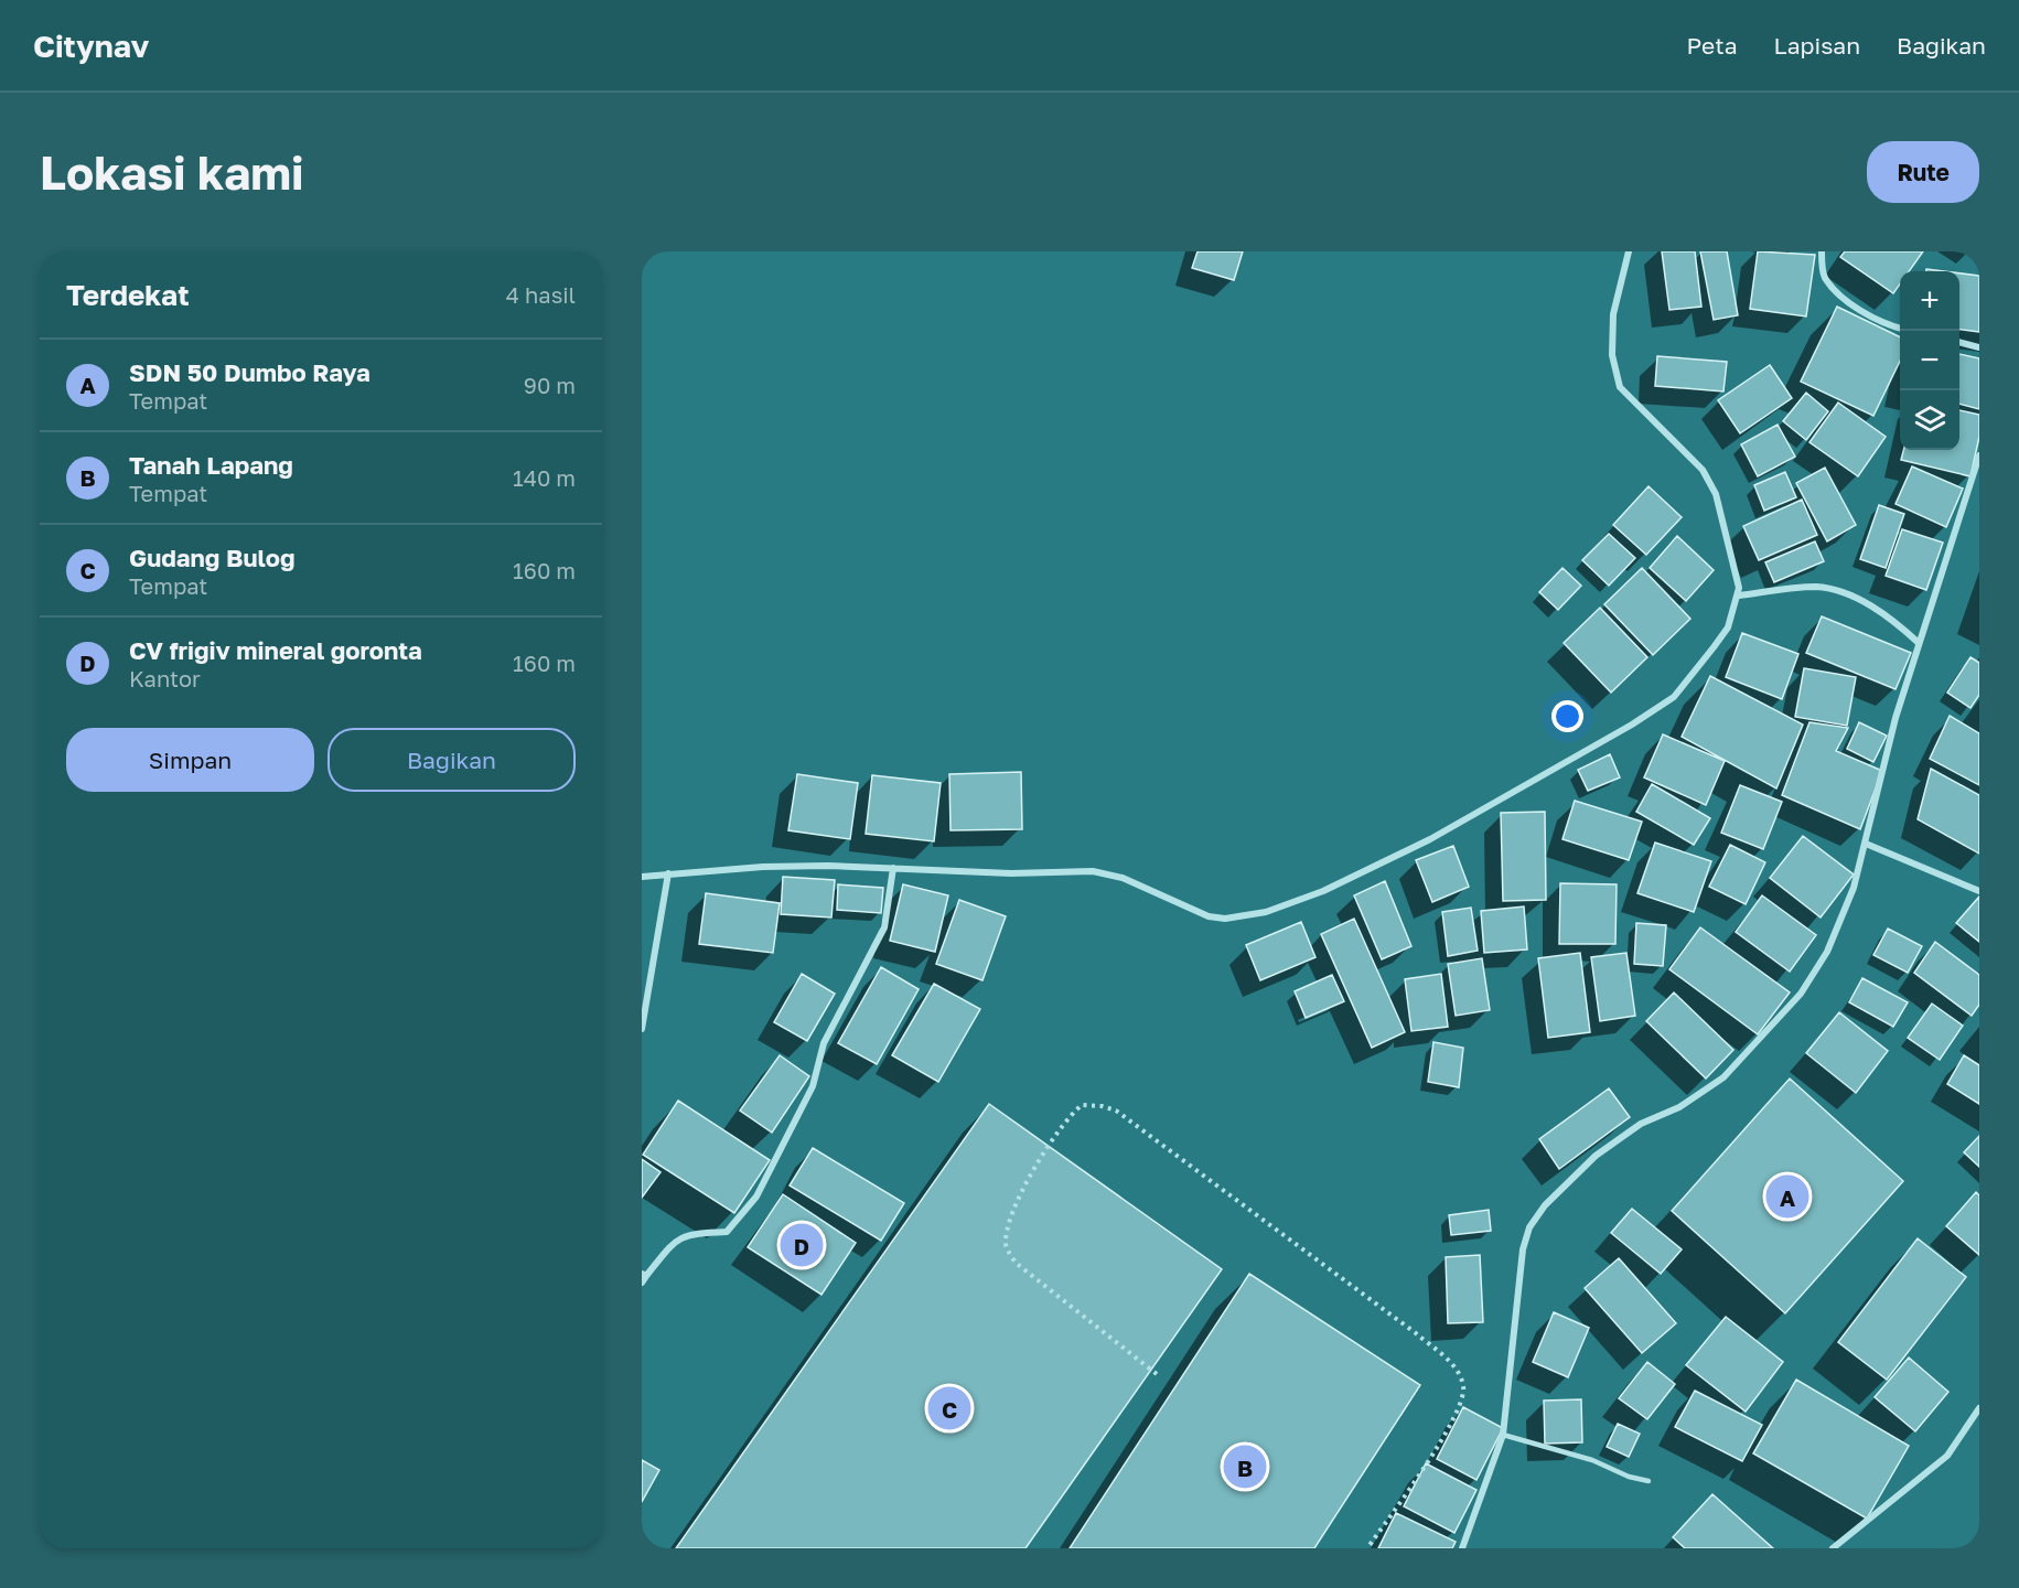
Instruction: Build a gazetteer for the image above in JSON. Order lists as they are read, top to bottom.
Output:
{
  "page": {
    "header": "Citynav",
    "nav": ["Peta", "Lapisan", "Bagikan"],
    "buttons": [
      "Rute",
      ["Simpan", "Bagikan"]
    ],
    "title": "Lokasi kami",
    "heading": ["Terdekat", "4 hasil"],
    "map_buttons": ["+", "−"],
    "list": [
      {
        "mark": "A",
        "name": "SDN 50 Dumbo Raya",
        "note": "Tempat",
        "value": "90 m"
      },
      {
        "mark": "B",
        "name": "Tanah Lapang",
        "note": "Tempat",
        "value": "140 m"
      },
      {
        "mark": "C",
        "name": "Gudang Bulog",
        "note": "Tempat",
        "value": "160 m"
      },
      {
        "mark": "D",
        "name": "CV frigiv mineral goronta",
        "note": "Kantor",
        "value": "160 m"
      }
    ],
    "pins": [
      "A",
      "D",
      "C",
      "B"
    ]
  }
}
